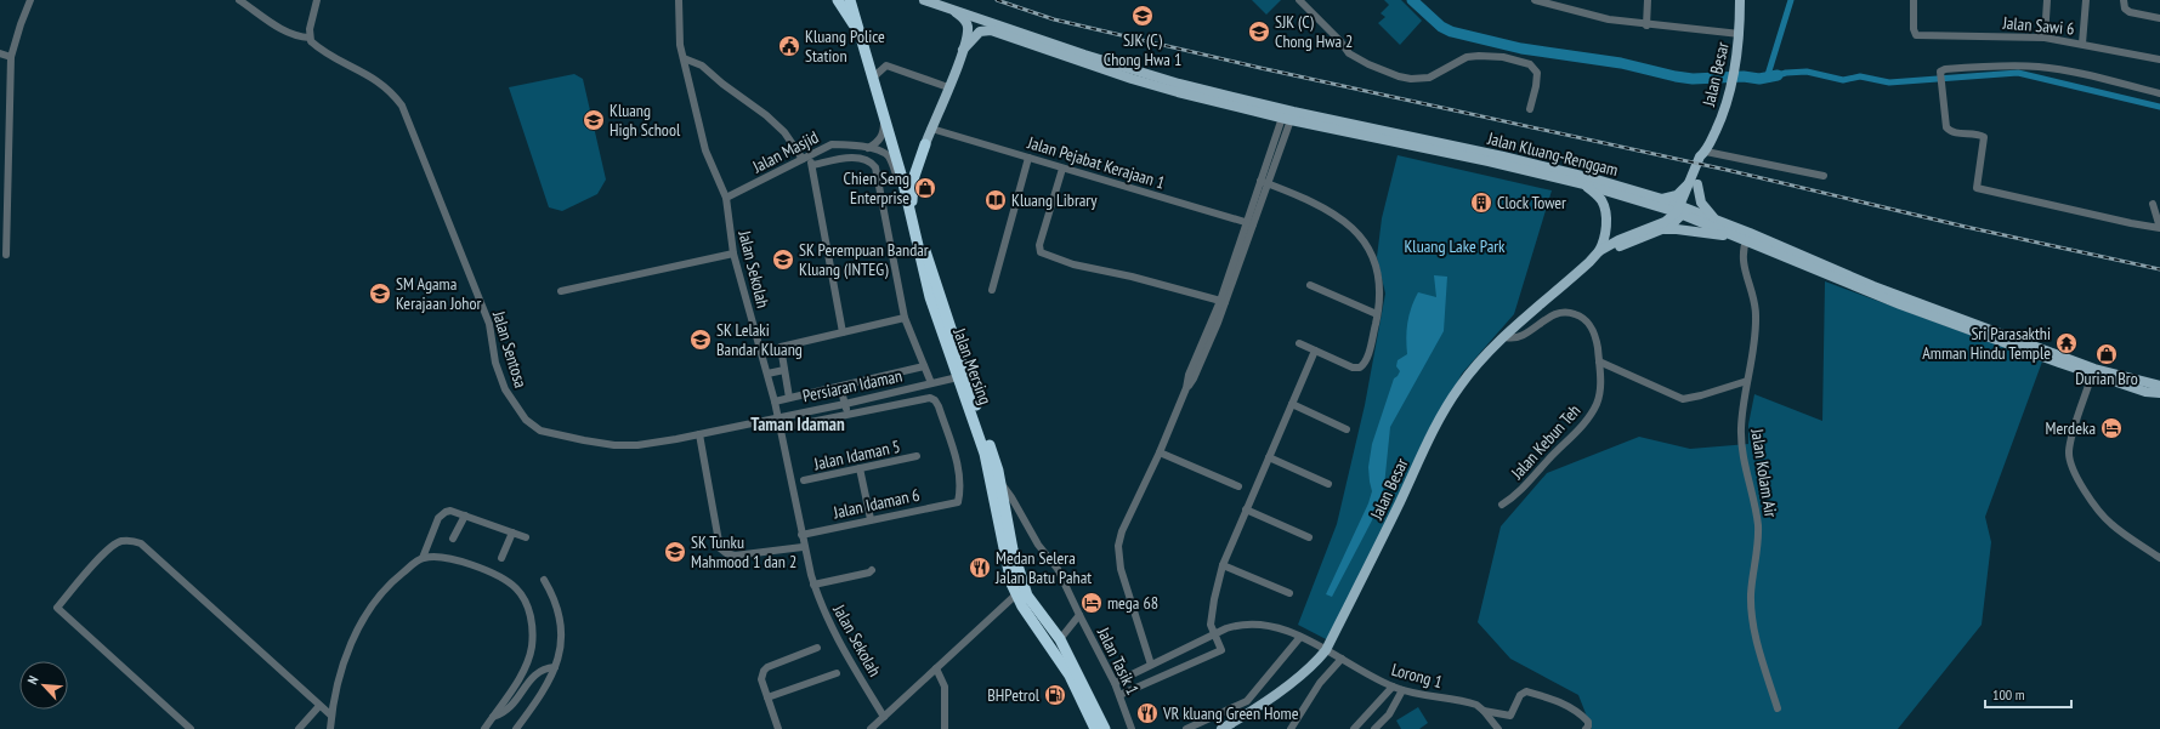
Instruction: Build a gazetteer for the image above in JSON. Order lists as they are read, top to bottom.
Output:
{
  "streets": {
    "highway": ["Jalan Mersing"],
    "main road": ["Jalan Besar", "Jalan Kluang-Renggam"],
    "street": [
      "Jalan Sawi 6",
      "Jalan Masjid",
      "Jalan Pejabat Kerajaan 1",
      "Jalan Sekolah",
      "Jalan Sentosa",
      "Persiaran Idaman",
      "Jalan Kebun Teh",
      "Jalan Idaman 5",
      "Jalan Kolam Air",
      "Jalan Idaman 6",
      "Jalan Tasik 1",
      "Lorong 1"
    ]
  },
  "crossings": [
    ["Jalan Besar", "Jalan Kluang-Renggam"],
    ["Jalan Besar", "Jalan Kebun Teh"],
    ["Jalan Besar", "Lorong 1"],
    ["Jalan Masjid", "Jalan Sekolah"],
    ["Jalan Masjid", "Jalan Mersing"],
    ["Jalan Kluang-Renggam", "Jalan Kolam Air"],
    ["Jalan Sekolah", "Jalan Sentosa"],
    ["Jalan Sekolah", "Persiaran Idaman"],
    ["Jalan Sekolah", "Jalan Idaman 6"],
    ["Jalan Sentosa", "Persiaran Idaman"],
    ["Jalan Mersing", "Persiaran Idaman"],
    ["Jalan Tasik 1", "Lorong 1"]
  ],
  "districts": ["Taman Idaman"],
  "parks": ["Kluang Lake Park"],
  "places": {
    "school or university": [
      "SJK (C) Chong Hwa 1",
      "SJK (C) Chong Hwa 2",
      "Kluang High School",
      "SK Perempuan Bandar Kluang (INTEG)",
      "SM Agama Kerajaan Johor",
      "SK Lelaki Bandar Kluang",
      "SK Tunku Mahmood 1 dan 2"
    ],
    "public building": ["Kluang Police Station"],
    "shop": ["Chien Seng Enterprise", "Durian Bro"],
    "library": ["Kluang Library"],
    "building": ["Clock Tower"],
    "temple": ["Sri Parasakthi Amman Hindu Temple"],
    "hotel": ["Merdeka", "mega 68"],
    "restaurant": ["Medan Selera Jalan Batu Pahat", "VR kluang Green Home"],
    "fuel station": ["BHPetrol"]
  },
  "scale_bar": "100 m",
  "north": "top left"
}
